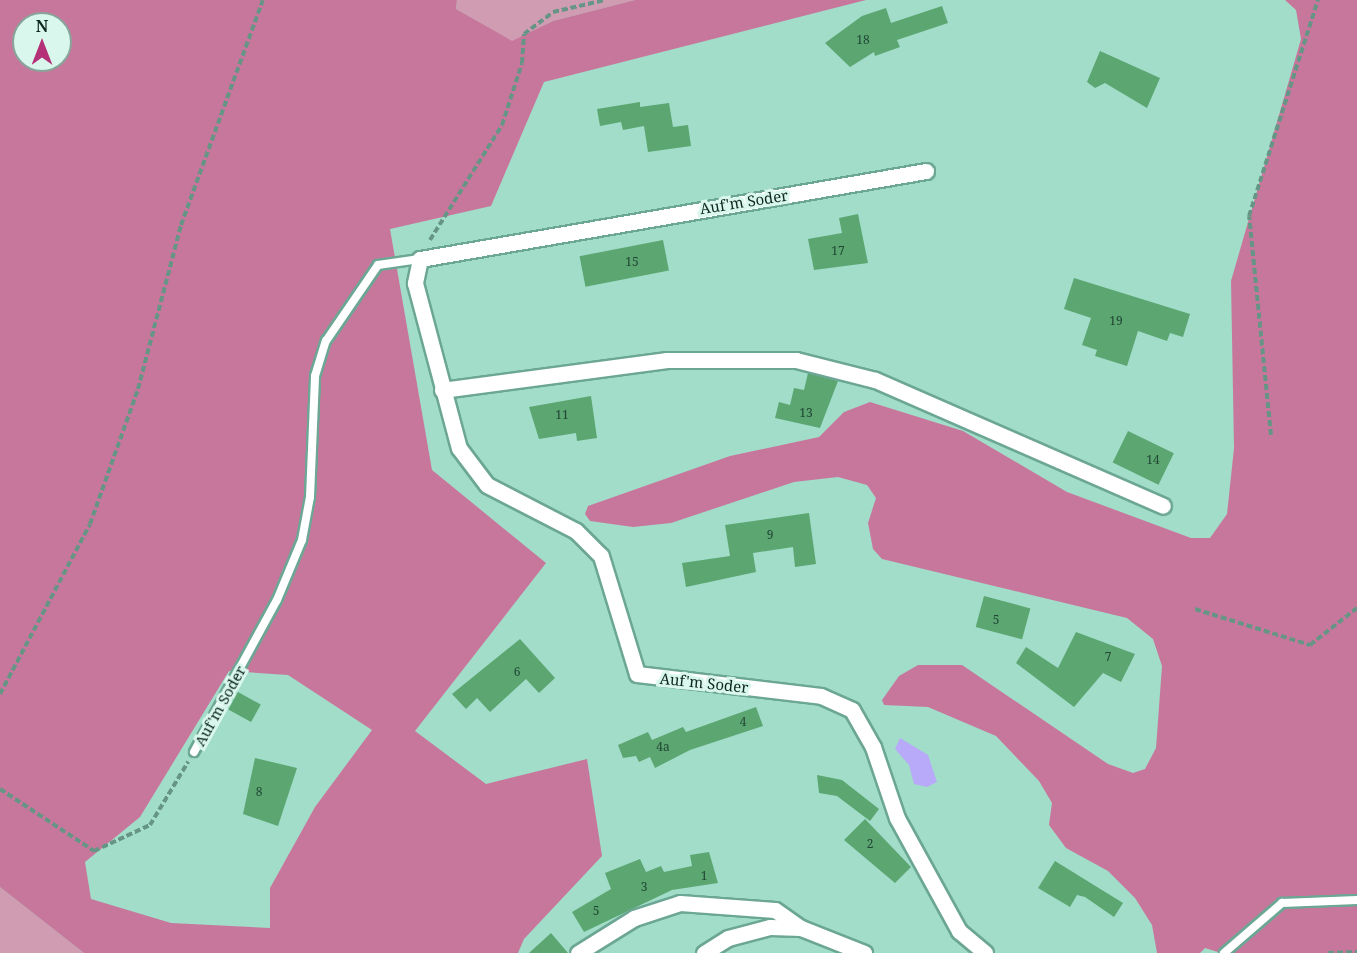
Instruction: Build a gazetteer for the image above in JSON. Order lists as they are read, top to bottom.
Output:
{
  "streets": {
    "street": ["Auf'm Soder"]
  },
  "house_numbers": [
    "18",
    "17",
    "15",
    "19",
    "13",
    "11",
    "14",
    "9",
    "5",
    "7",
    "6",
    "4",
    "4a",
    "8",
    "2",
    "1",
    "3",
    "5"
  ],
  "north": "top"
}
